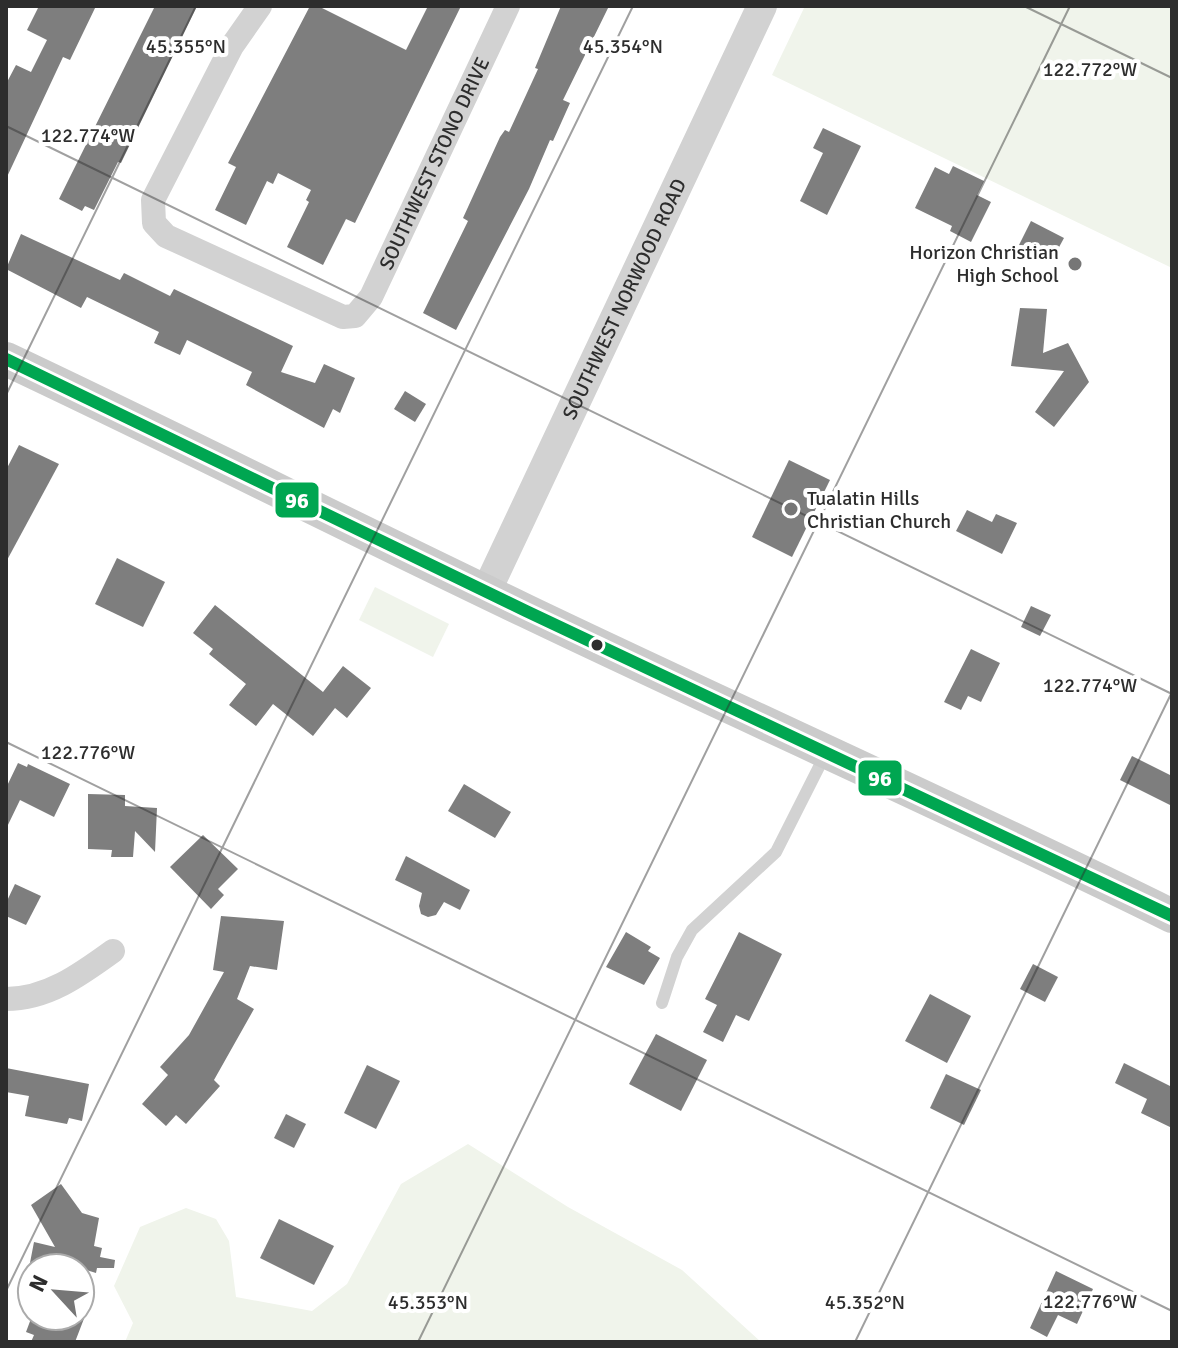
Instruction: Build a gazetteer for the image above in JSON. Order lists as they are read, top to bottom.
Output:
{
  "streets": {
    "street": ["SOUTHWEST STONO DRIVE", "SOUTHWEST NORWOOD ROAD"]
  },
  "places": ["Horizon Christian High School", "Tualatin Hills Christian Church"],
  "lines": ["transit line 96"],
  "north": "top left",
  "coordinates": [
    "45.355°N",
    "45.354°N",
    "122.772°W",
    "122.774°W",
    "122.776°W",
    "45.353°N",
    "45.352°N"
  ]
}
